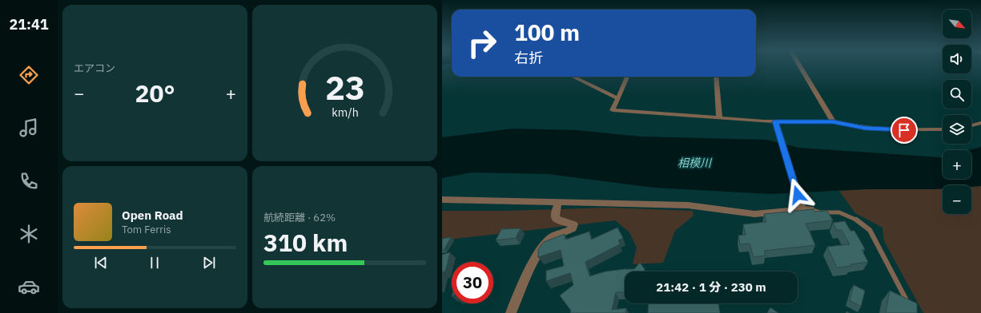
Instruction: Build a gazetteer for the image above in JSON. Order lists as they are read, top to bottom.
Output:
{
  "water": ["相模川"],
  "north": "bottom right",
  "page": {
    "tabs": "21:41",
    "tile": [
      "エアコン",
      ["航続距離 · 62%", "310 km"]
    ],
    "map_buttons": ["+", "−"],
    "turn": ["100 m", "右折"],
    "heat": ["−", "20°", "+"],
    "song": ["Open Road", "Tom Ferris"],
    "limit": "30",
    "trip": "21:42 · 1 分 · 230 m",
    "gauge": ["23", "km/h"]
  }
}
